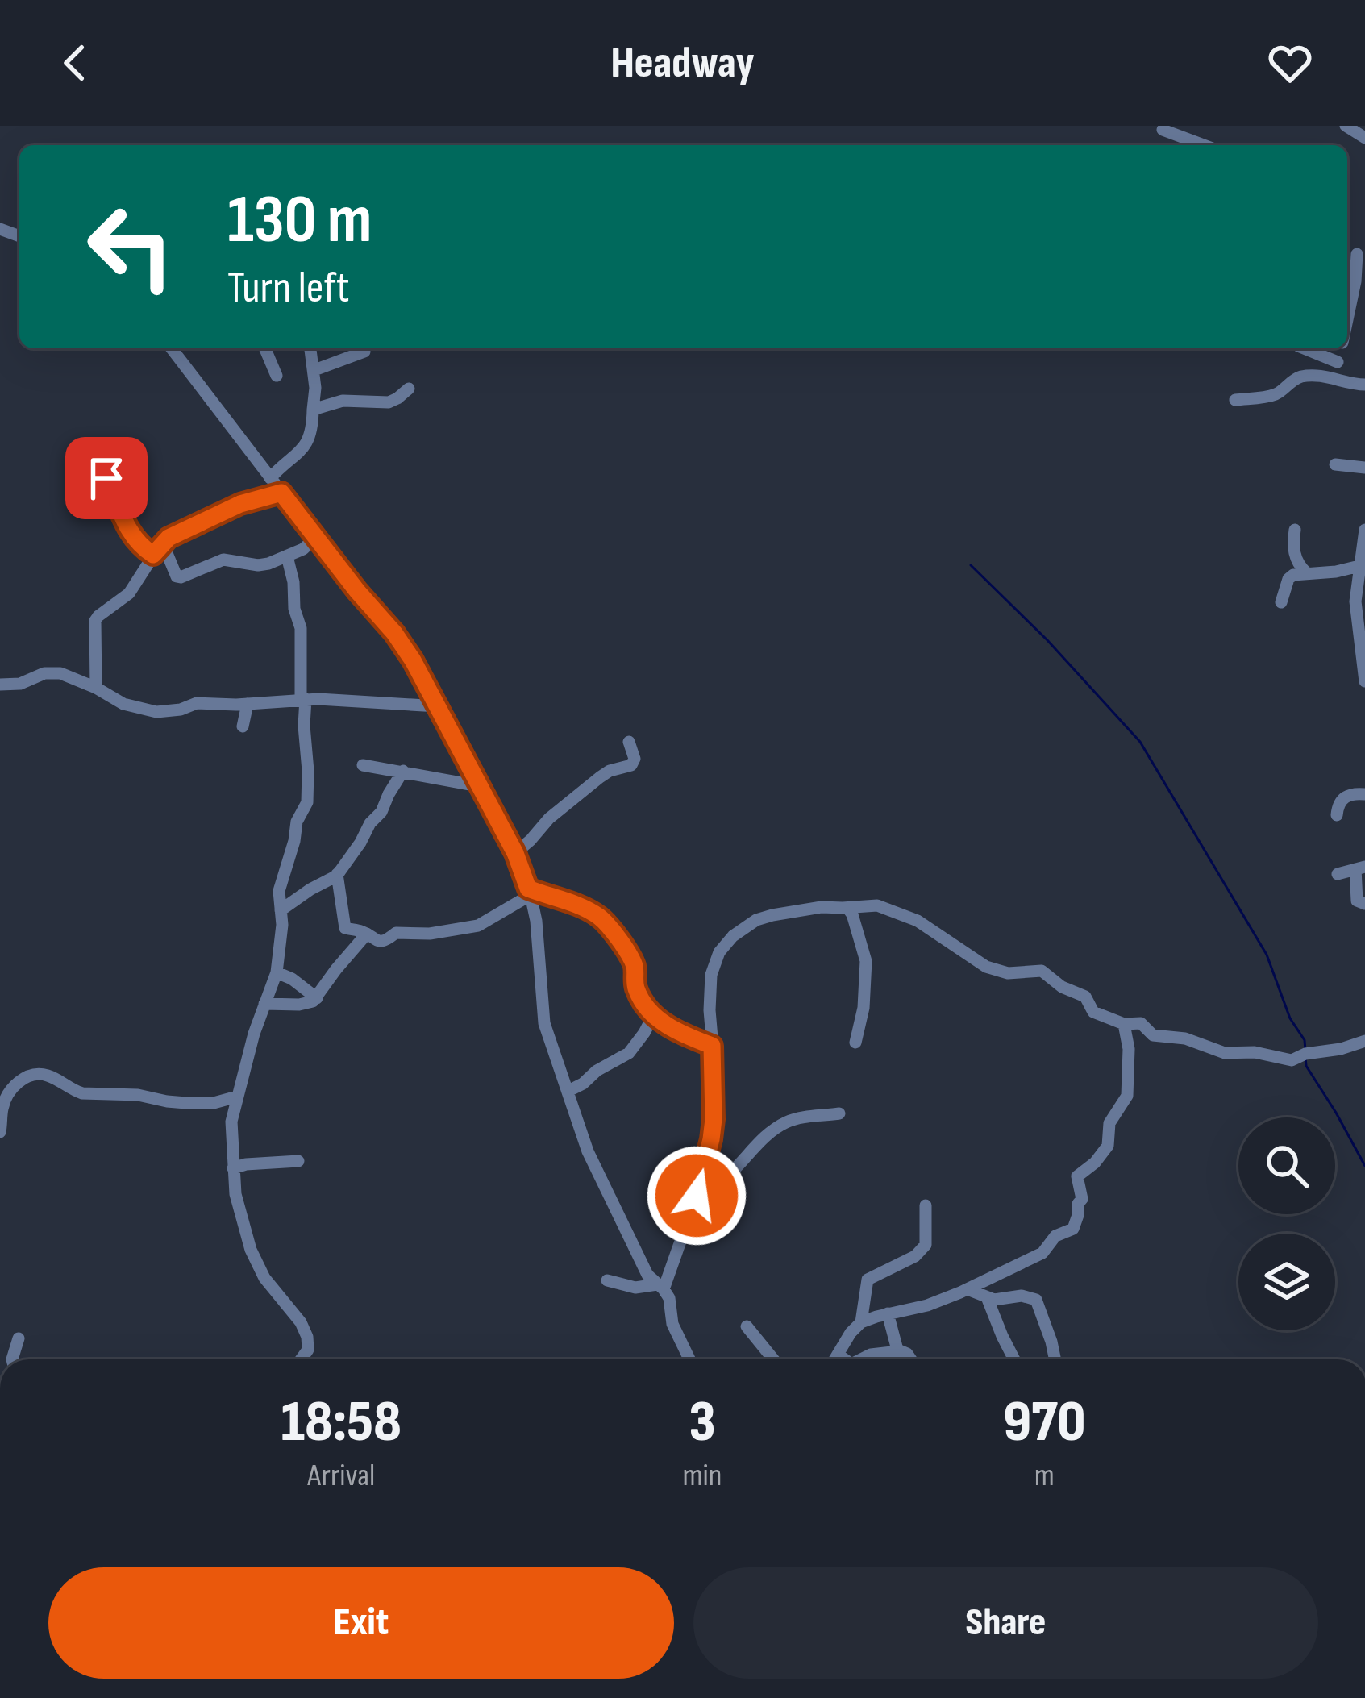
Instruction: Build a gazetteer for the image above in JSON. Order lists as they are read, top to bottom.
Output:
{
  "page": {
    "header": "Headway",
    "turn": ["130 m", "Turn left"],
    "eta": [
      "18:58",
      "Arrival",
      "3",
      "min",
      "970",
      "m"
    ],
    "buttons": ["Exit", "Share"]
  }
}
